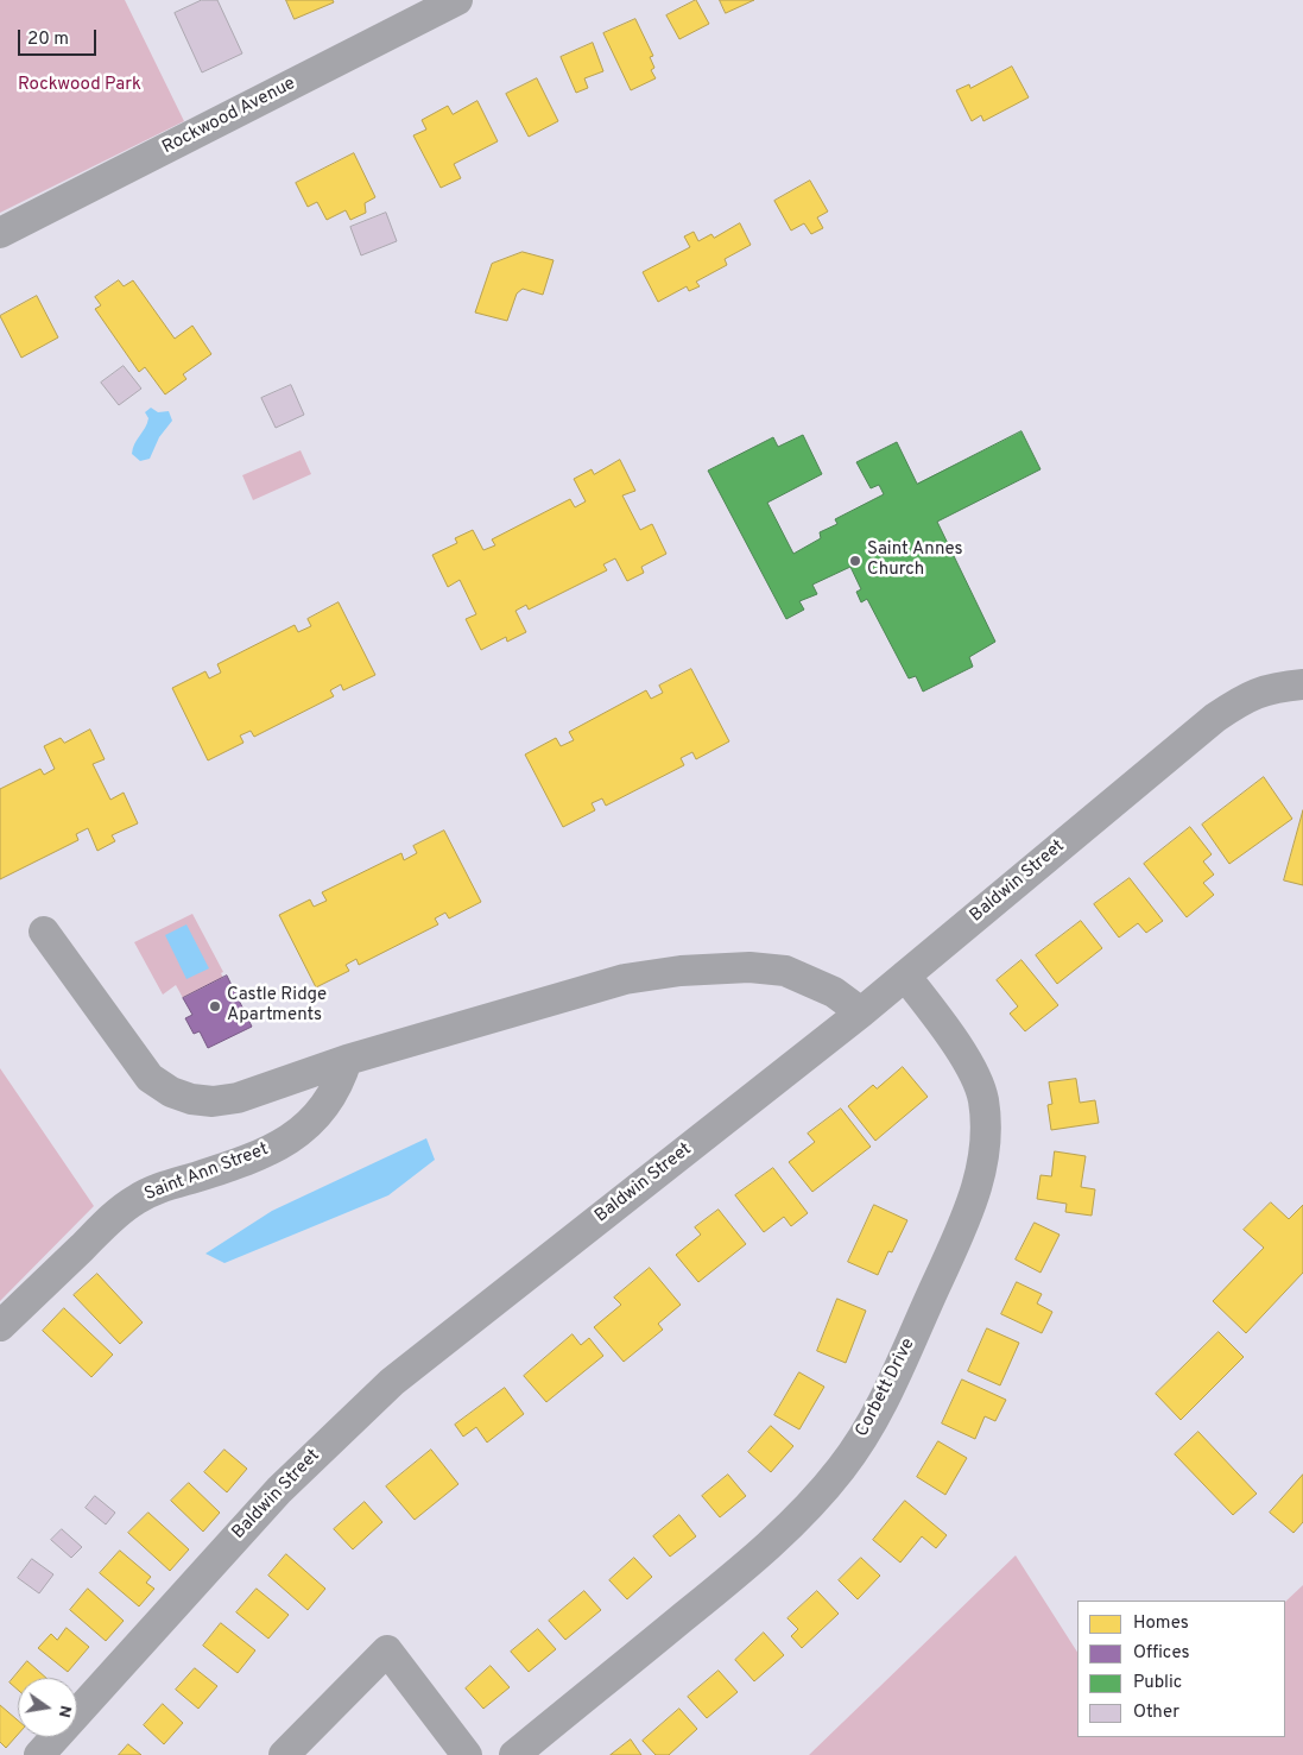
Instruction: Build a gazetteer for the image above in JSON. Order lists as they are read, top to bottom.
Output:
{
  "streets": {
    "street": [
      "Rockwood Avenue",
      "Baldwin Street",
      "Saint Ann Street",
      "Corbett Drive"
    ]
  },
  "crossings": [
    ["Baldwin Street", "Corbett Drive"]
  ],
  "parks": ["Rockwood Park"],
  "places": ["Saint Annes Church", "Castle Ridge Apartments"],
  "legend": [
    "Homes",
    "Offices",
    "Public",
    "Other"
  ],
  "scale_bar": "20 m",
  "north": "right"
}
